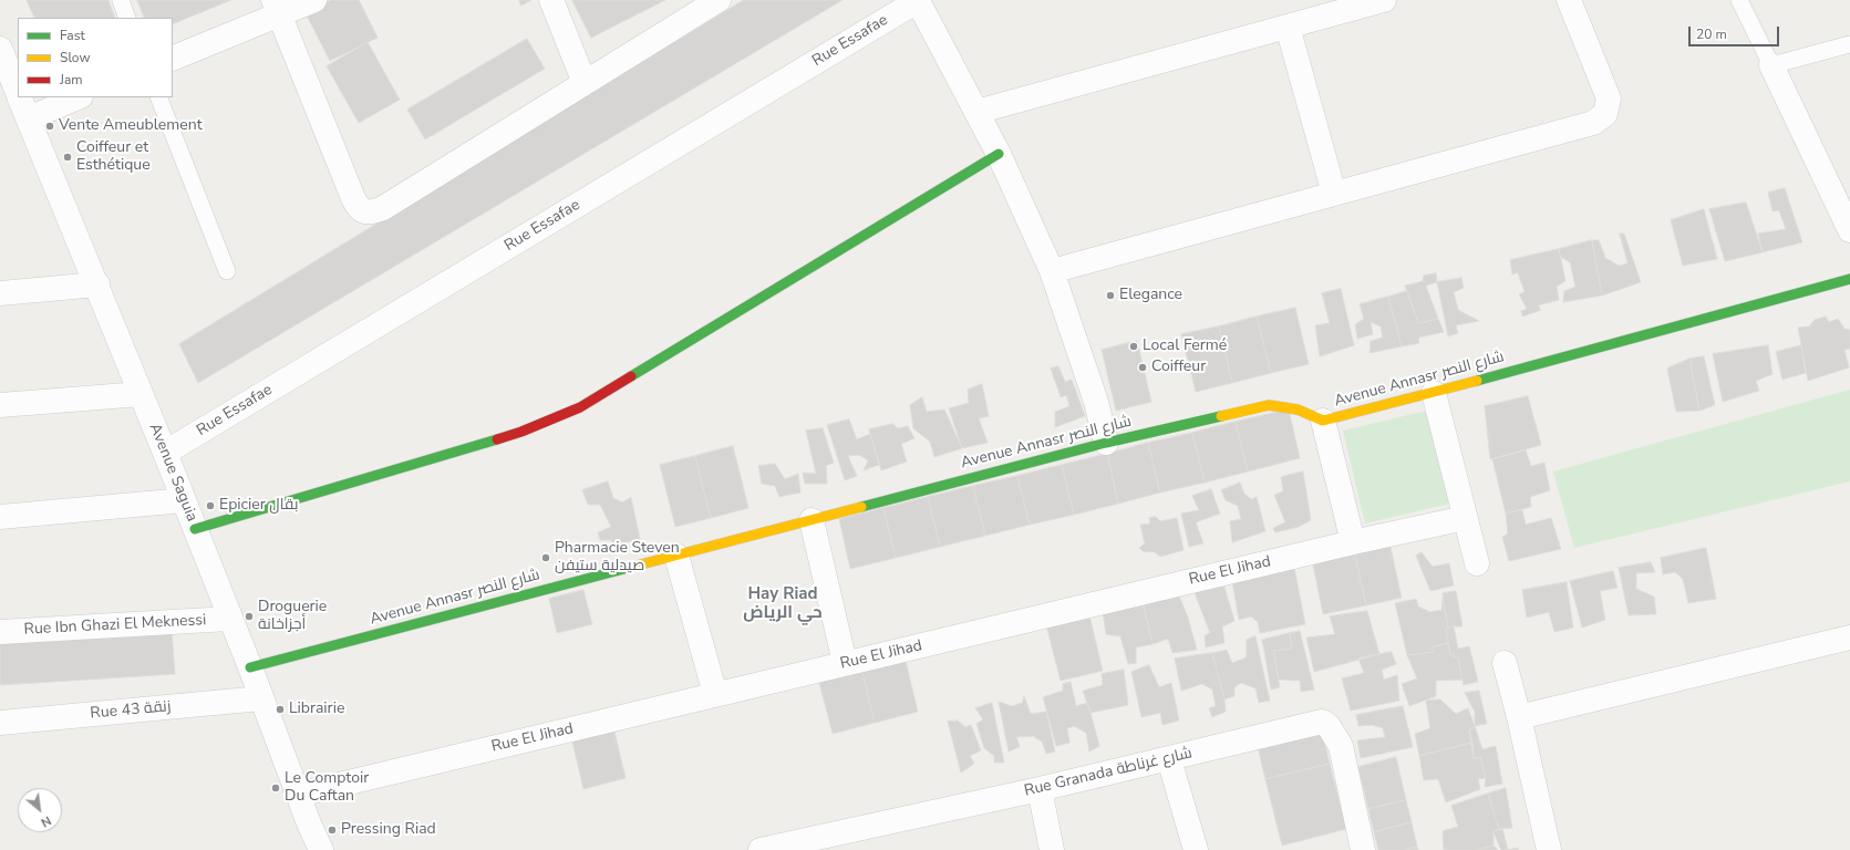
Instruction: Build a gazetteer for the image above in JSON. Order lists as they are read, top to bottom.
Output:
{
  "streets": {
    "street": [
      "Rue Essafae",
      "Avenue Annasr شارع النصر",
      "Avenue Saguia",
      "Rue El Jihad",
      "Rue Ibn Ghazi El Meknessi",
      "Rue زنقة 43",
      "Rue Granada شارع غرناطة"
    ]
  },
  "crossings": [
    ["Rue Essafae", "Avenue Saguia"],
    ["Avenue Annasr شارع النصر", "Avenue Saguia"],
    ["Avenue Saguia", "Rue El Jihad"],
    ["Avenue Saguia", "Rue Ibn Ghazi El Meknessi"],
    ["Avenue Saguia", "Rue زنقة 43"]
  ],
  "districts": ["Hay Riad حي الرياض"],
  "places": [
    "Vente Ameublement",
    "Coiffeur et Esthétique",
    "Elegance",
    "Local Fermé",
    "Coiffeur",
    "Epicier بقال",
    "Pharmacie Steven صيدلية ستيفن",
    "Droguerie أجزاخانة",
    "Librairie",
    "Le Comptoir Du Caftan",
    "Pressing Riad"
  ],
  "legend": ["Fast", "Slow", "Jam"],
  "scale_bar": "20 m",
  "north": "bottom right"
}
